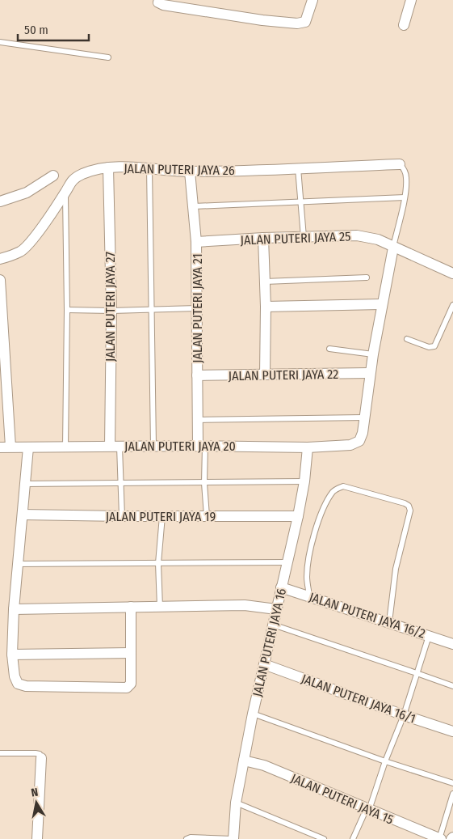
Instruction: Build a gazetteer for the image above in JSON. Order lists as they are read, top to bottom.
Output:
{
  "streets": {
    "street": [
      "JALAN PUTERI JAYA 26",
      "JALAN PUTERI JAYA 25",
      "JALAN PUTERI JAYA 27",
      "JALAN PUTERI JAYA 21",
      "JALAN PUTERI JAYA 22",
      "JALAN PUTERI JAYA 20",
      "JALAN PUTERI JAYA 19",
      "JALAN PUTERI JAYA 16/2",
      "JALAN PUTERI JAYA 16",
      "JALAN PUTERI JAYA 16/1",
      "JALAN PUTERI JAYA 15"
    ]
  },
  "crossings": [
    ["JALAN PUTERI JAYA 26", "JALAN PUTERI JAYA 27"],
    ["JALAN PUTERI JAYA 26", "JALAN PUTERI JAYA 21"],
    ["JALAN PUTERI JAYA 25", "JALAN PUTERI JAYA 21"],
    ["JALAN PUTERI JAYA 27", "JALAN PUTERI JAYA 20"],
    ["JALAN PUTERI JAYA 21", "JALAN PUTERI JAYA 22"],
    ["JALAN PUTERI JAYA 21", "JALAN PUTERI JAYA 20"],
    ["JALAN PUTERI JAYA 20", "JALAN PUTERI JAYA 16"],
    ["JALAN PUTERI JAYA 19", "JALAN PUTERI JAYA 16"],
    ["JALAN PUTERI JAYA 16/2", "JALAN PUTERI JAYA 16"],
    ["JALAN PUTERI JAYA 16", "JALAN PUTERI JAYA 16/1"],
    ["JALAN PUTERI JAYA 16", "JALAN PUTERI JAYA 15"]
  ],
  "scale_bar": "50 m",
  "north": "top"
}
